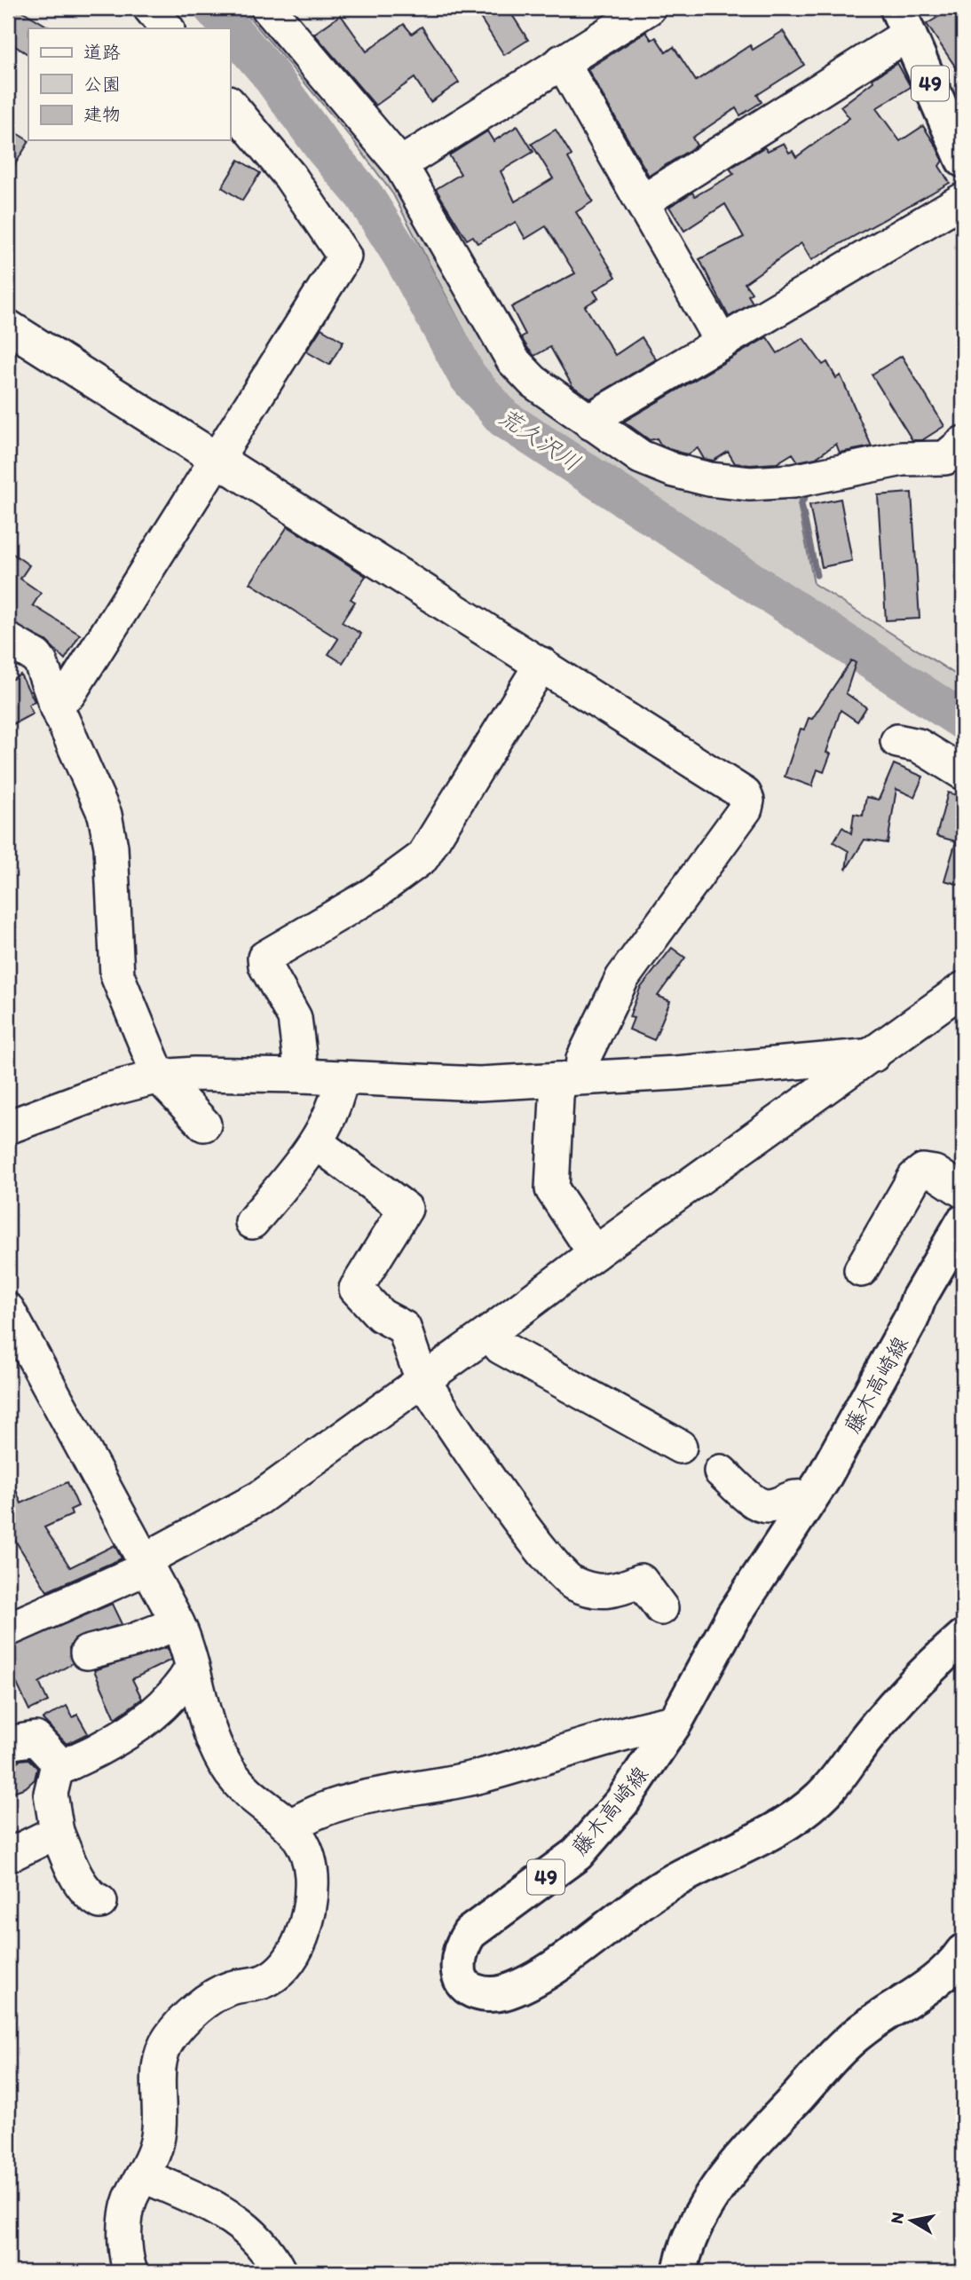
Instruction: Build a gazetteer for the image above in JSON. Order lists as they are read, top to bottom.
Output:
{
  "streets": {
    "main road": ["49", "藤木高崎線"]
  },
  "water": ["荒久沢川"],
  "legend": ["道路", "公園", "建物"],
  "north": "left"
}
